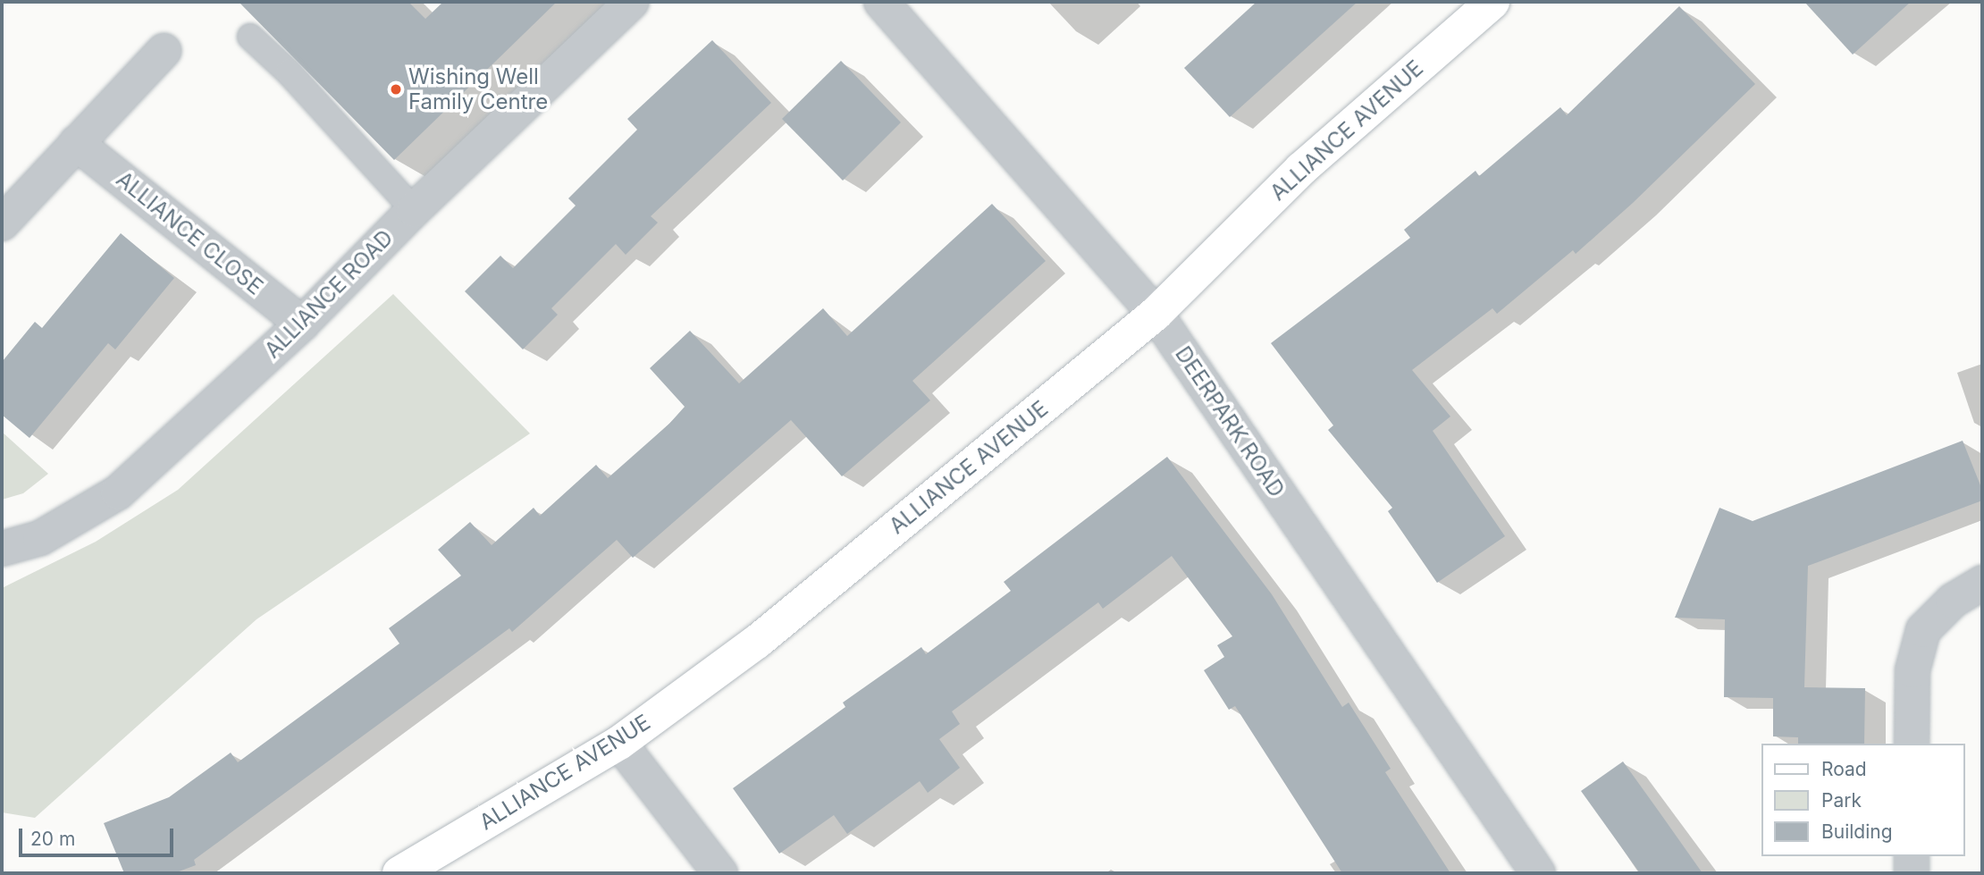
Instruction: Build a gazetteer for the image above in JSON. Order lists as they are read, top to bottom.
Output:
{
  "streets": {
    "street": [
      "ALLIANCE AVENUE",
      "ALLIANCE CLOSE",
      "ALLIANCE ROAD",
      "DEERPARK ROAD"
    ]
  },
  "crossings": [
    ["ALLIANCE AVENUE", "DEERPARK ROAD"],
    ["ALLIANCE CLOSE", "ALLIANCE ROAD"]
  ],
  "places": ["Wishing Well Family Centre"],
  "legend": ["Road", "Park", "Building"],
  "scale_bar": "20 m"
}
